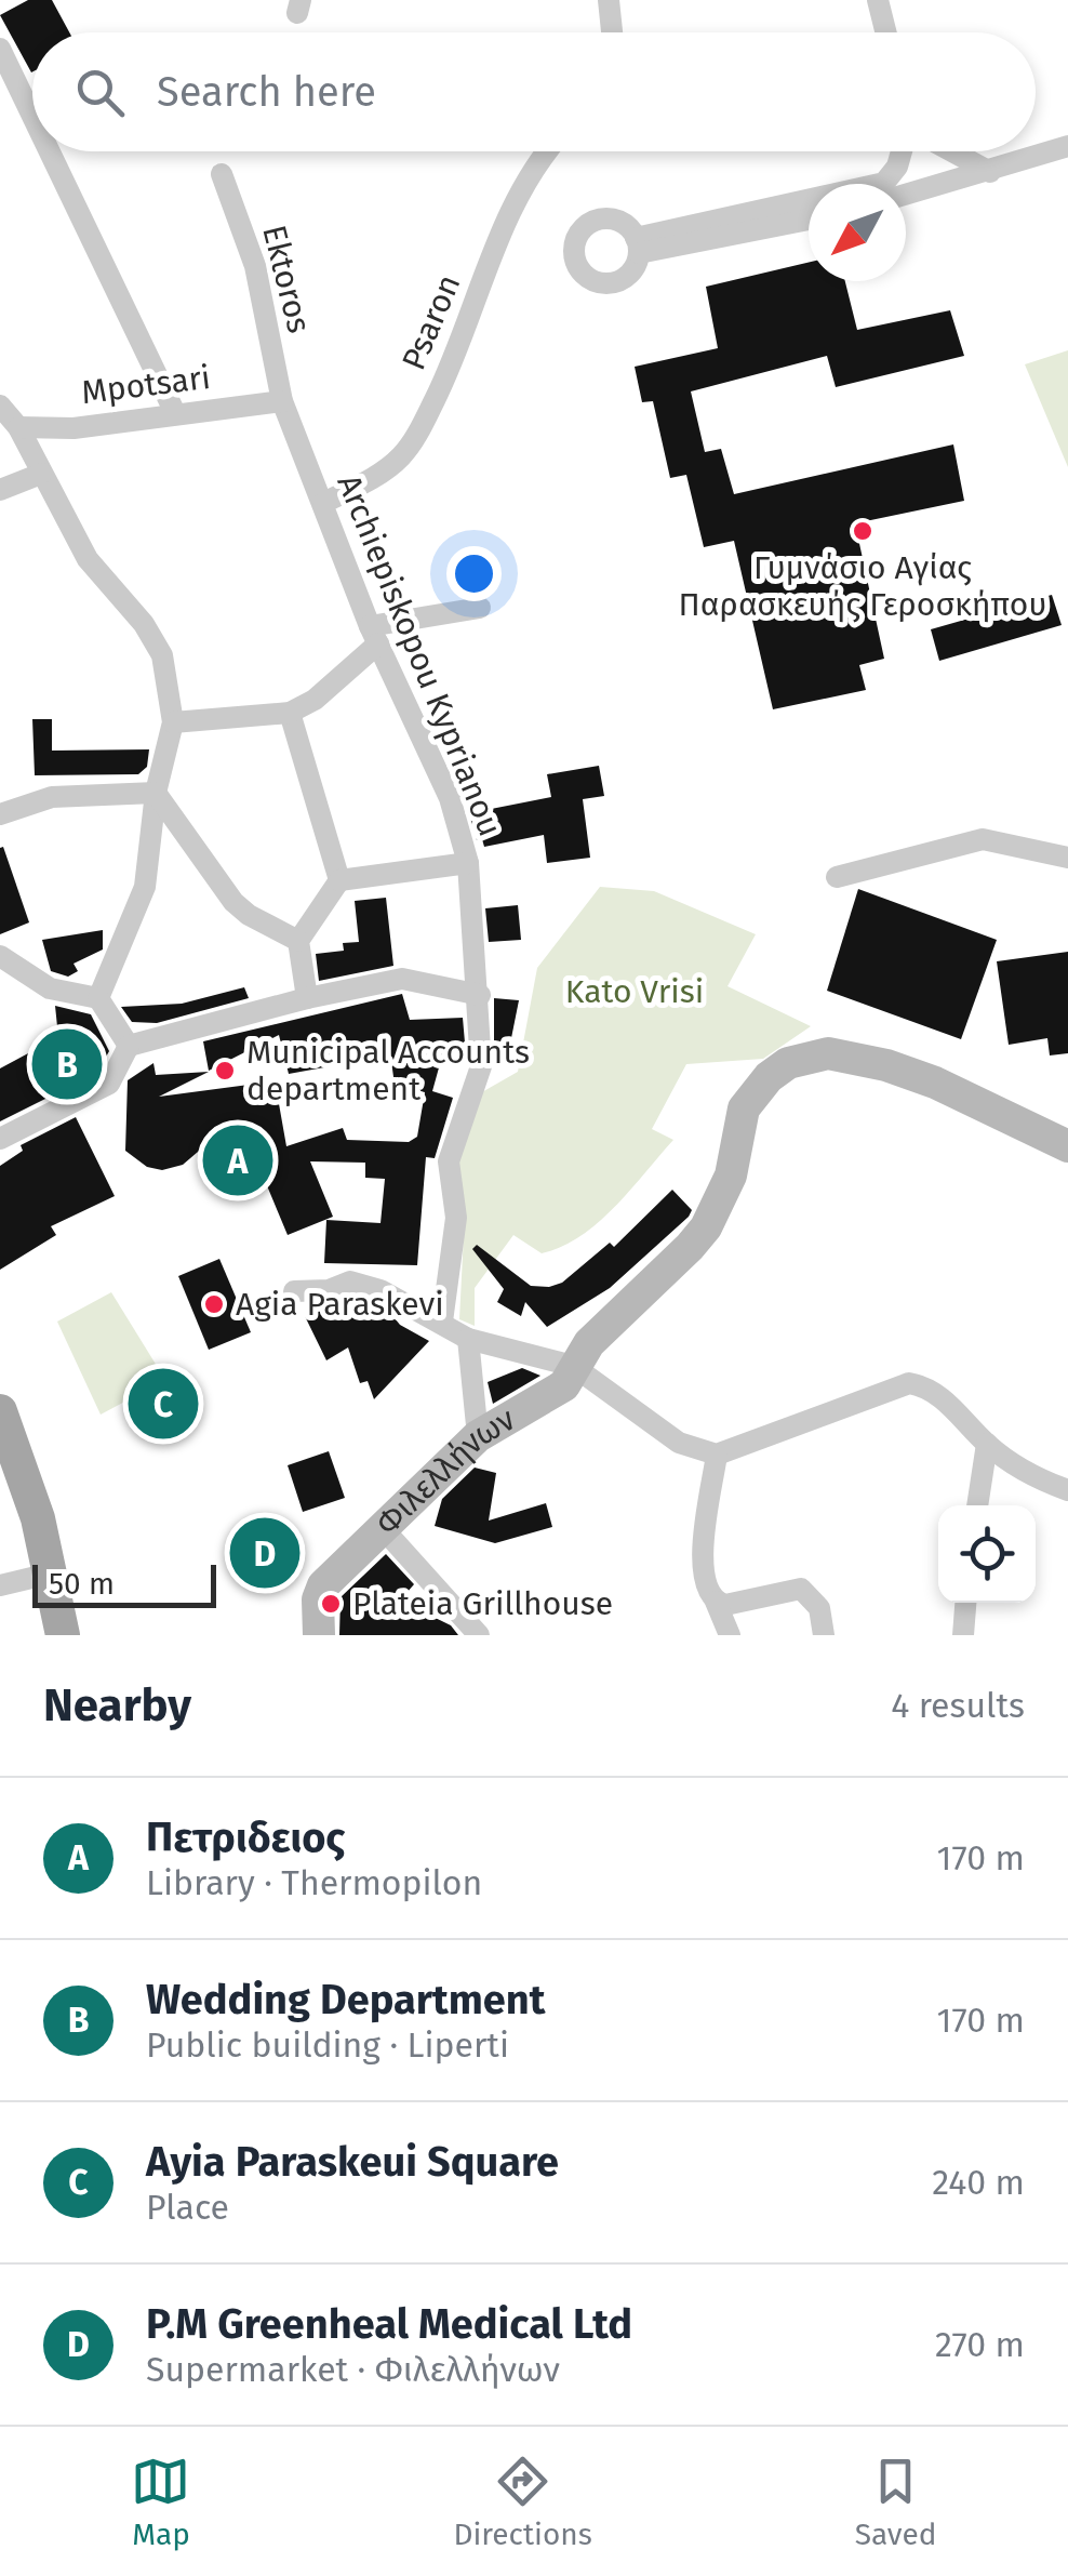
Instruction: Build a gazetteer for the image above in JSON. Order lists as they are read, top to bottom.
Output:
{
  "streets": {
    "street": [
      "Ektoros",
      "Psaron",
      "Mpotsari",
      "Archiepiskopou Kyprianou",
      "Φιλελλήνων"
    ]
  },
  "crossings": [
    ["Ektoros", "Mpotsari"],
    ["Ektoros", "Archiepiskopou Kyprianou"],
    ["Psaron", "Archiepiskopou Kyprianou"],
    ["Mpotsari", "Archiepiskopou Kyprianou"]
  ],
  "parks": ["Kato Vrisi"],
  "places": [
    "Γυμνάσιο Αγίας Παρασκευής Γεροσκήπου",
    "Municipal Accounts department",
    "Agia Paraskevi",
    "Plateia Grillhouse"
  ],
  "scale_bar": "50 m",
  "north": "bottom left",
  "page": {
    "search": "Search here",
    "pins": [
      "B",
      "A",
      "C",
      "D"
    ],
    "scale": "50 m",
    "heading": ["Nearby", "4 results"],
    "list": [
      {
        "mark": "A",
        "name": "Πετριδειος",
        "note": "Library · Thermopilon",
        "value": "170 m"
      },
      {
        "mark": "B",
        "name": "Wedding Department",
        "note": "Public building · Liperti",
        "value": "170 m"
      },
      {
        "mark": "C",
        "name": "Ayia Paraskeui Square",
        "note": "Place",
        "value": "240 m"
      },
      {
        "mark": "D",
        "name": "P.M Greenheal Medical Ltd",
        "note": "Supermarket · Φιλελλήνων",
        "value": "270 m"
      }
    ],
    "nav": ["Map", "Directions", "Saved"]
  }
}
